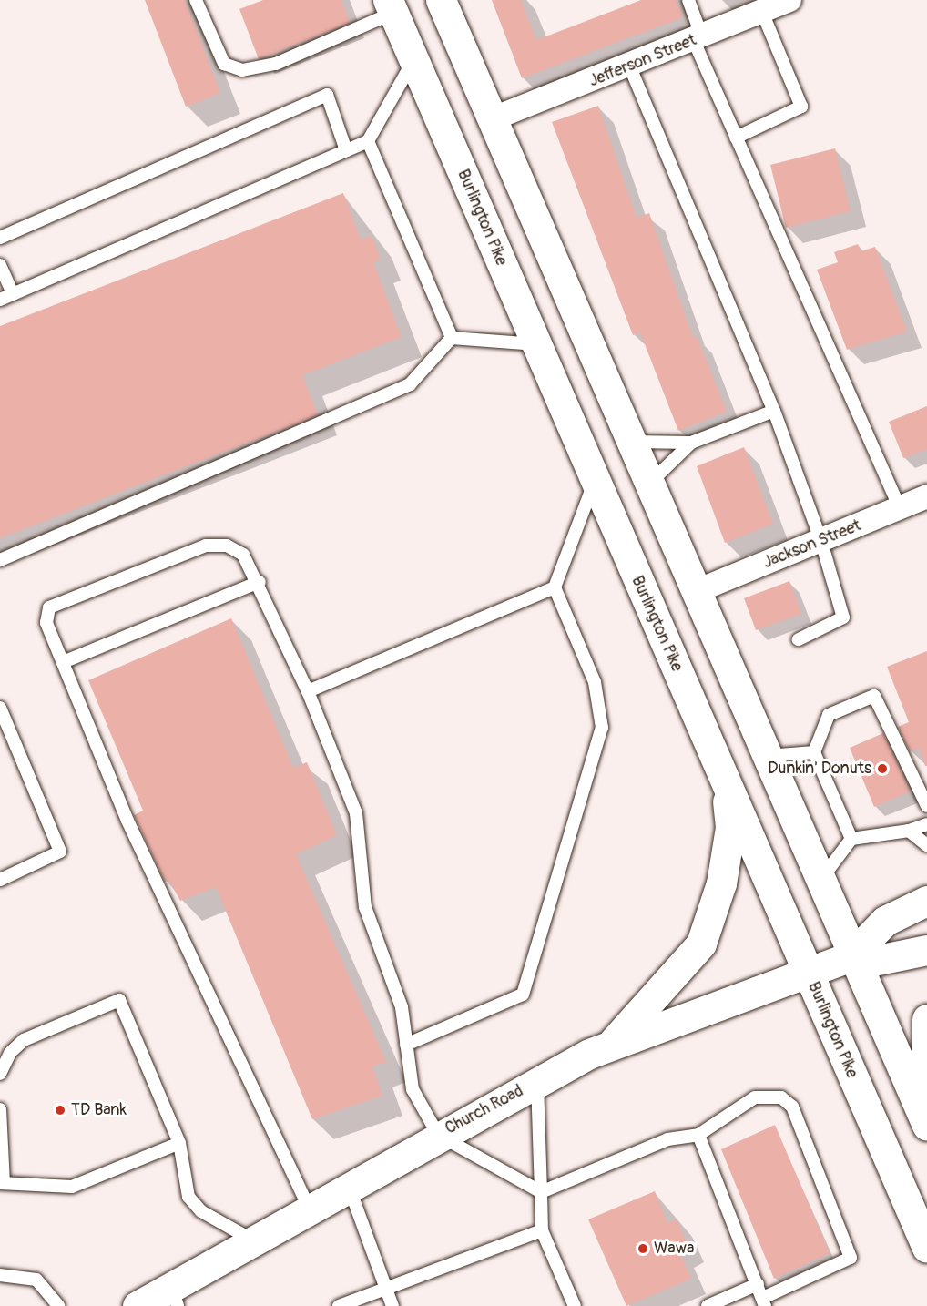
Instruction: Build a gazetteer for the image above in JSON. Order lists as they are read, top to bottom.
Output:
{
  "streets": {
    "main road": ["Burlington Pike", "Church Road"],
    "street": ["Jefferson Street", "Jackson Street"]
  },
  "crossings": [
    ["Burlington Pike", "Church Road"]
  ],
  "places": ["Dunkin' Donuts", "TD Bank", "Wawa"]
}
